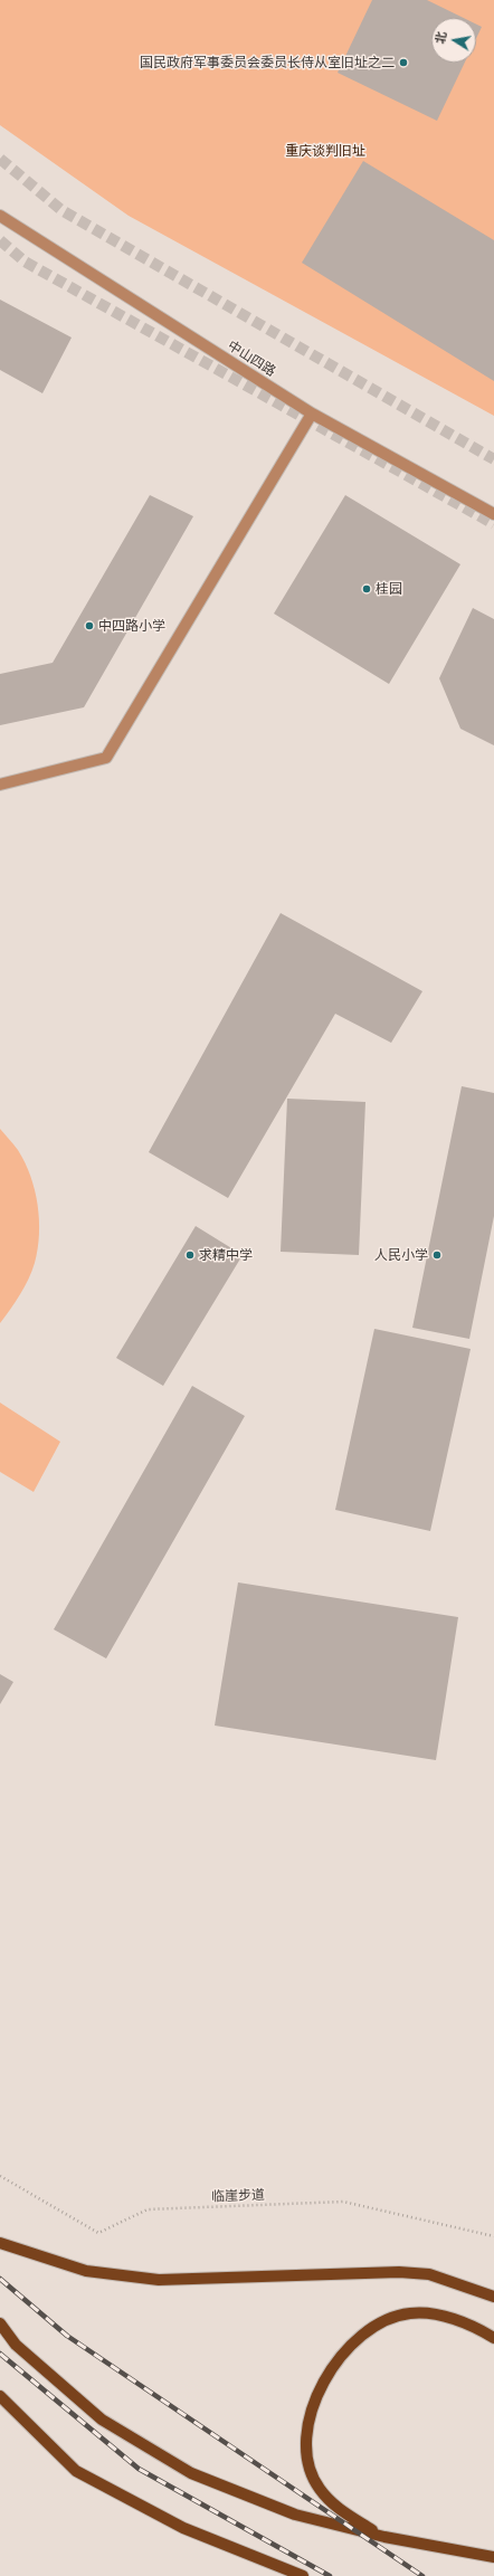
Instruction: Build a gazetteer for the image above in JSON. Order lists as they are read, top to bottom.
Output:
{
  "streets": {
    "street": ["中山四路"],
    "path": ["临崖步道"]
  },
  "parks": ["重庆谈判旧址"],
  "places": [
    "国民政府军事委员会委员长侍从室旧址之二",
    "桂园",
    "中四路小学",
    "求精中学",
    "人民小学"
  ],
  "north": "left"
}
